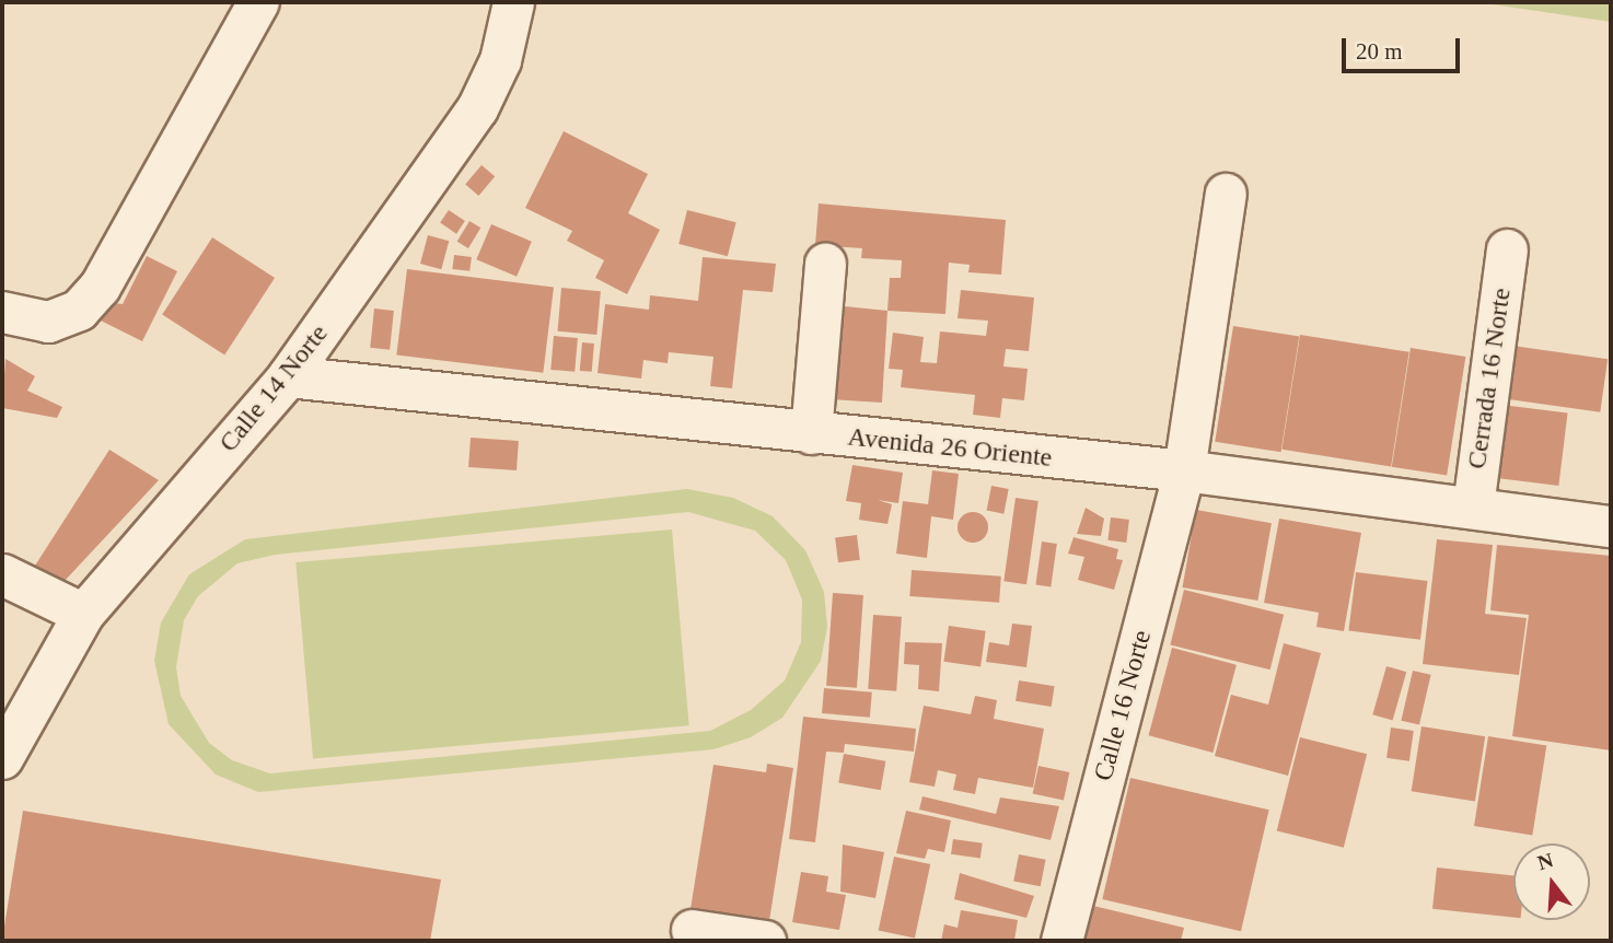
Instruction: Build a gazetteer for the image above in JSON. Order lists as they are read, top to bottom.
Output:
{
  "streets": {
    "street": [
      "Cerrada 16 Norte",
      "Calle 14 Norte",
      "Avenida 26 Oriente",
      "Calle 16 Norte"
    ]
  },
  "crossings": [
    ["Cerrada 16 Norte", "Avenida 26 Oriente"],
    ["Calle 14 Norte", "Avenida 26 Oriente"],
    ["Avenida 26 Oriente", "Calle 16 Norte"]
  ],
  "scale_bar": "20 m",
  "north": "top"
}
